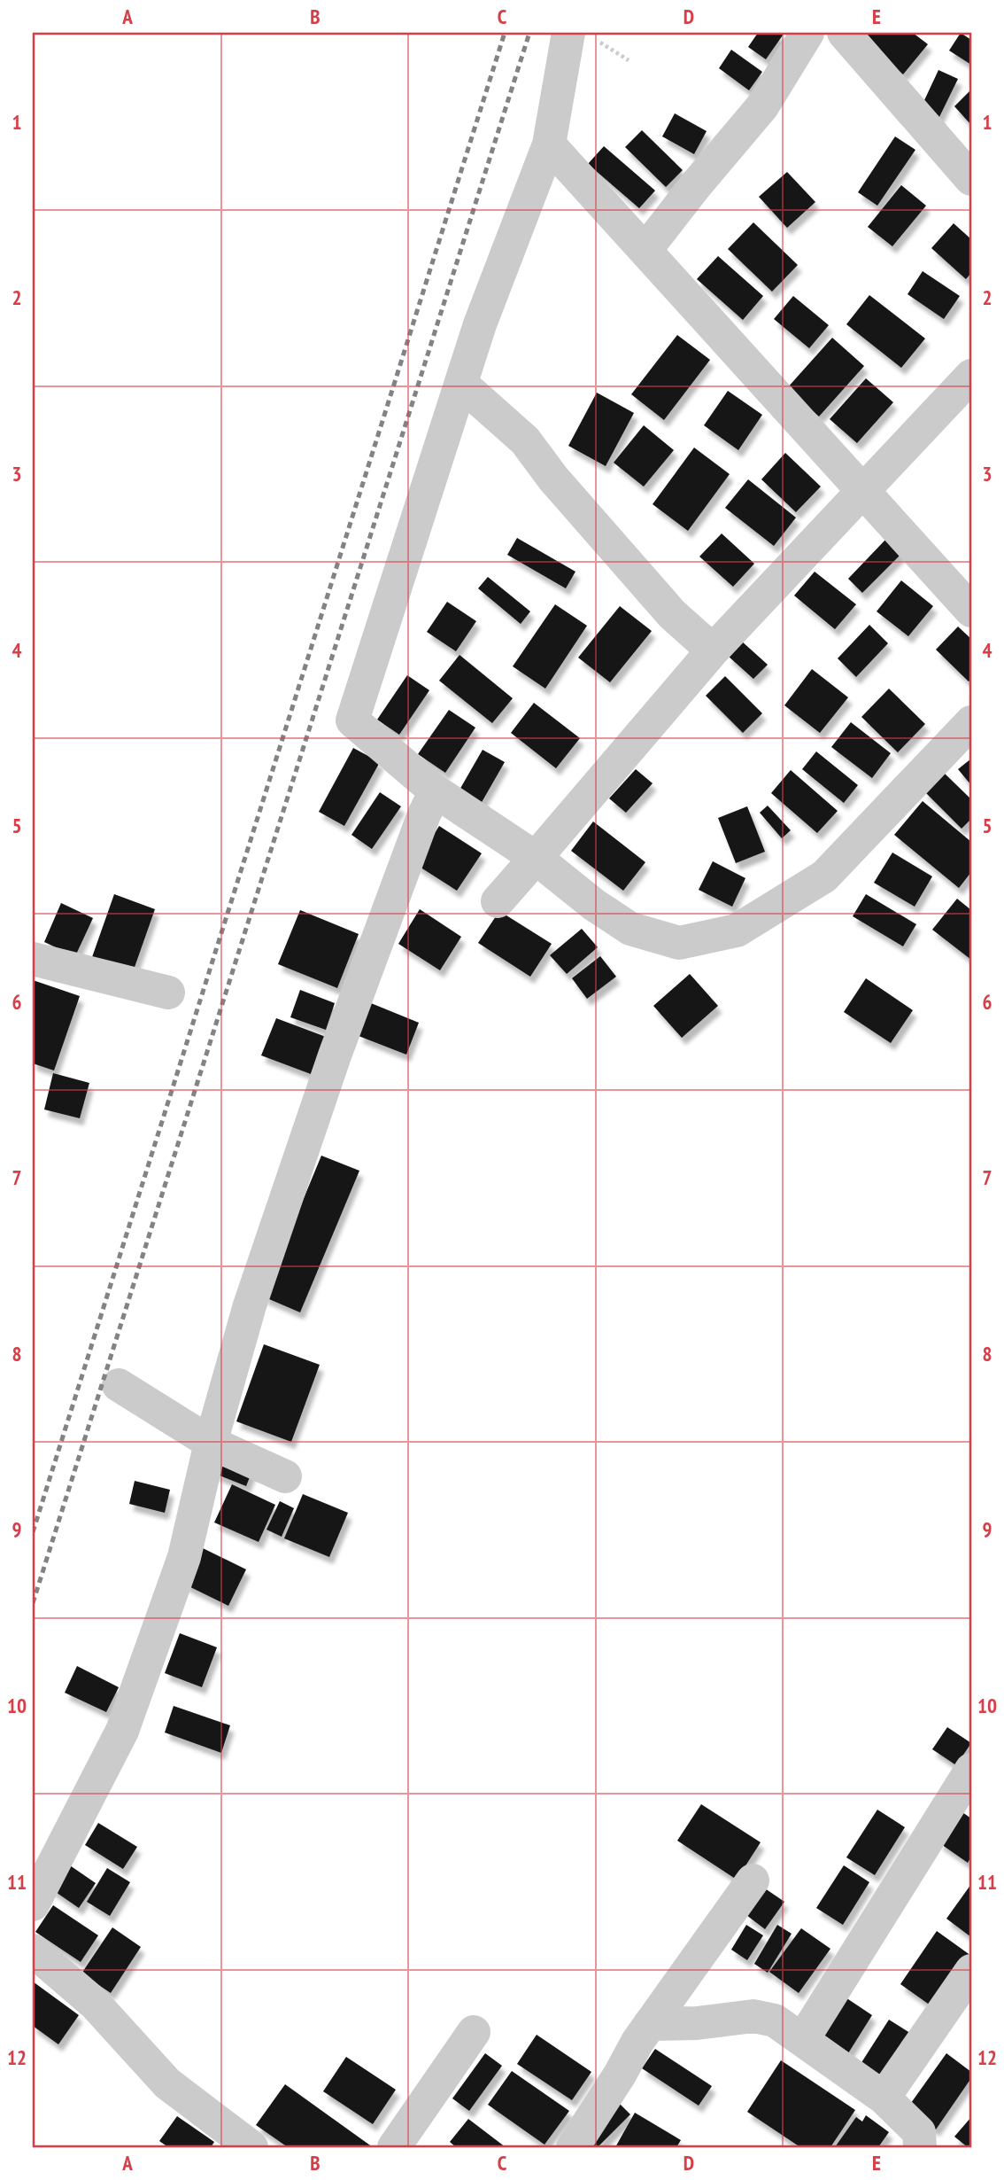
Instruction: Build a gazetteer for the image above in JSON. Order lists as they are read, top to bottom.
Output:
{
  "grid": {
    "columns": [
      "A",
      "B",
      "C",
      "D",
      "E"
    ],
    "rows": [
      "1",
      "2",
      "3",
      "4",
      "5",
      "6",
      "7",
      "8",
      "9",
      "10",
      "11",
      "12"
    ]
  }
}
